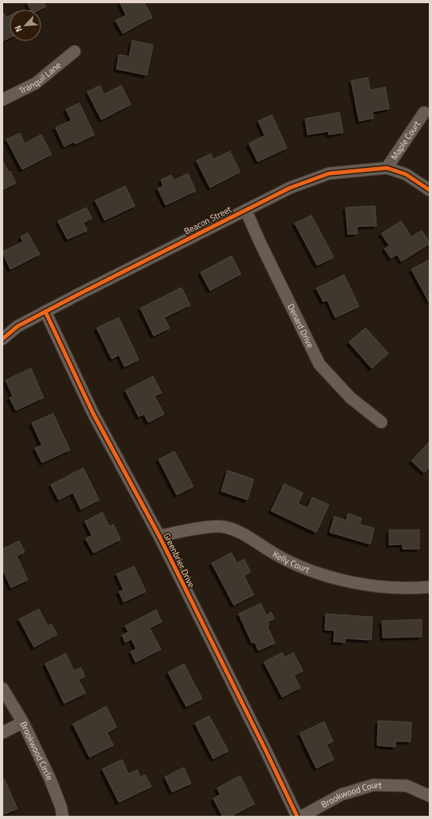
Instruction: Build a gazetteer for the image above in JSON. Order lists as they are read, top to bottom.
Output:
{
  "streets": {
    "street": [
      "Tranquil Lane",
      "Maple Court",
      "Beacon Street",
      "Denard Drive",
      "Greenbrier Drive",
      "Kelly Court",
      "Brookwood Circle",
      "Brookwood Court"
    ]
  },
  "crossings": [
    ["Maple Court", "Beacon Street"],
    ["Beacon Street", "Denard Drive"],
    ["Beacon Street", "Greenbrier Drive"],
    ["Greenbrier Drive", "Kelly Court"]
  ],
  "north": "bottom left"
}
